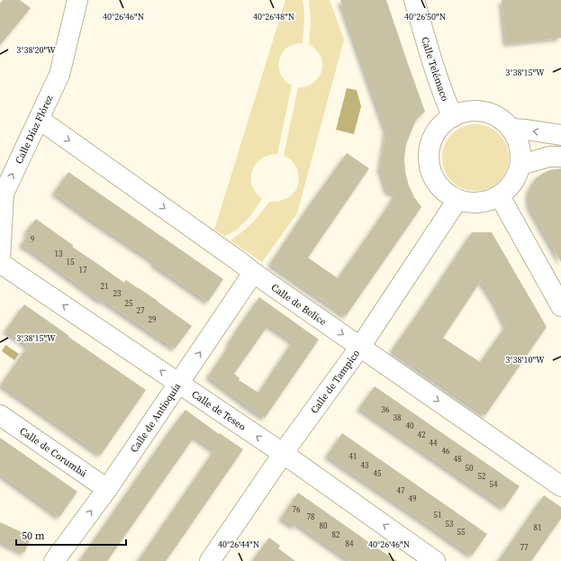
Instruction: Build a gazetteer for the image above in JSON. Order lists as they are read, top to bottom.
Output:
{
  "streets": {
    "street": [
      "Calle Telémaco",
      "Calle Díaz Flórez",
      "Calle de Belice",
      "Calle de Tampico",
      "Calle de Teseo",
      "Calle de Antioquía",
      "Calle de Corumbá"
    ]
  },
  "crossings": [
    ["Calle Telémaco", "Calle de Tampico"],
    ["Calle Díaz Flórez", "Calle de Belice"],
    ["Calle de Belice", "Calle de Tampico"],
    ["Calle de Belice", "Calle de Antioquía"],
    ["Calle de Tampico", "Calle de Teseo"],
    ["Calle de Teseo", "Calle de Antioquía"],
    ["Calle de Antioquía", "Calle de Corumbá"]
  ],
  "one_way": [
    "Calle Díaz Flórez",
    "Calle de Belice",
    "Calle de Teseo",
    "Calle de Antioquía"
  ],
  "house_numbers": [
    "9",
    "13",
    "15",
    "17",
    "21",
    "23",
    "25",
    "27",
    "29",
    "36",
    "38",
    "40",
    "42",
    "44",
    "46",
    "41",
    "48",
    "43",
    "50",
    "45",
    "52",
    "54",
    "47",
    "49",
    "76",
    "51",
    "78",
    "53",
    "80",
    "81",
    "55",
    "82",
    "84",
    "77"
  ],
  "scale_bar": "50 m",
  "coordinates": [
    "40°26'46\"N",
    "40°26'48\"N",
    "40°26'50\"N",
    "3°38'20\"W",
    "3°38'15\"W",
    "3°38'10\"W",
    "40°26'44\"N"
  ]
}
